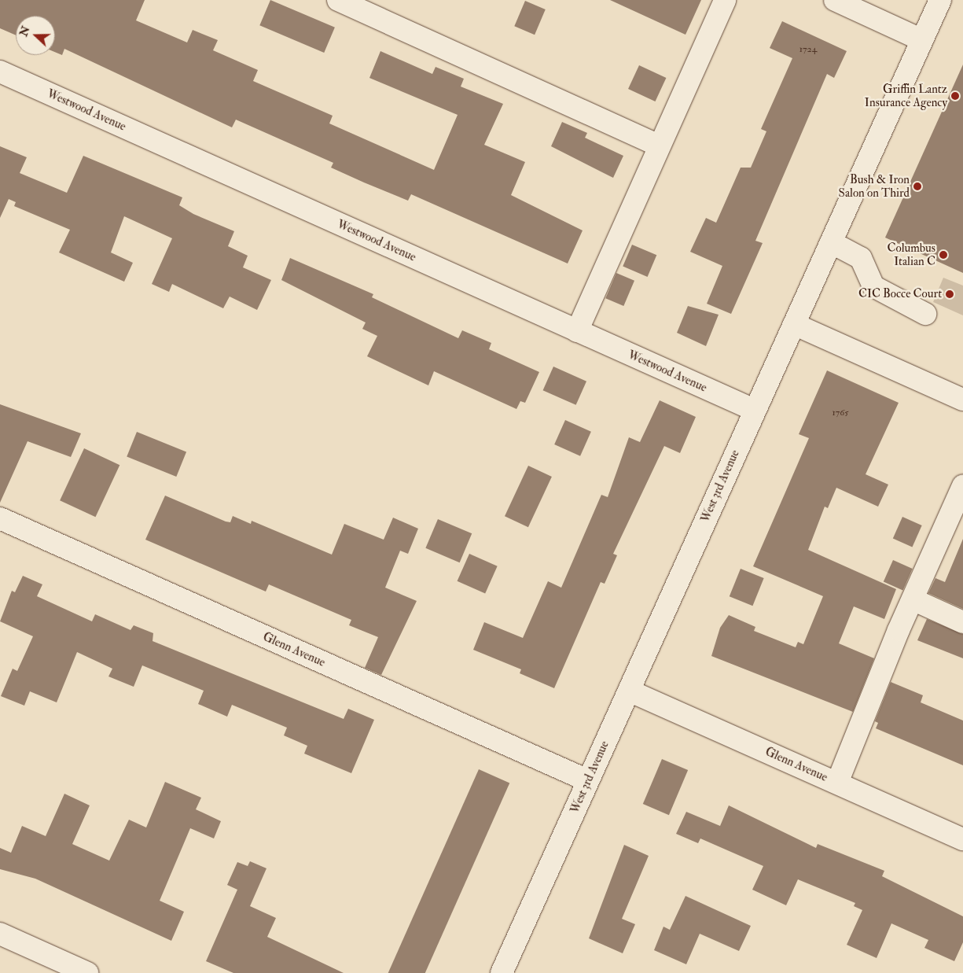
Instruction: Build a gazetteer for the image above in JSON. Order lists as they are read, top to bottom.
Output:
{
  "streets": {
    "street": ["Westwood Avenue", "West 3rd Avenue", "Glenn Avenue"]
  },
  "crossings": [
    ["Westwood Avenue", "West 3rd Avenue"],
    ["West 3rd Avenue", "Glenn Avenue"]
  ],
  "places": [
    "Griffin Lantz Insurance Agency",
    "Bush & Iron Salon on Third",
    "Columbus Italian C",
    "CIC Bocce Court"
  ],
  "house_numbers": ["1724", "1765"],
  "north": "left"
}
